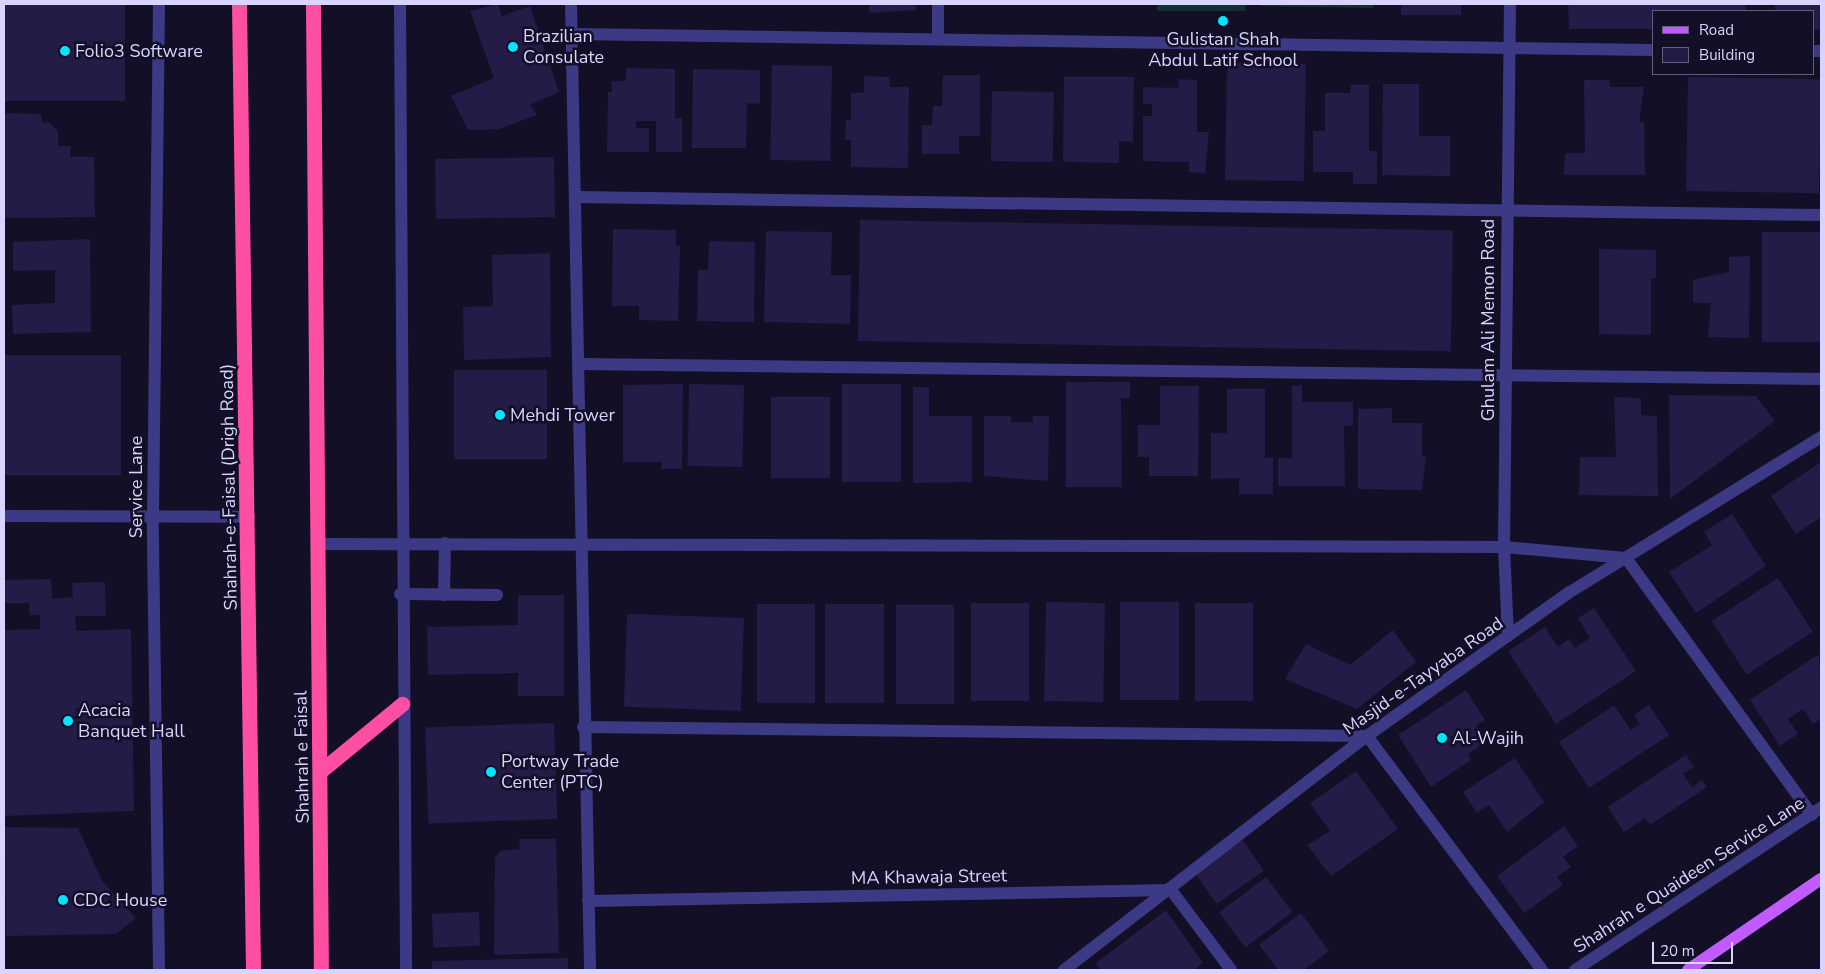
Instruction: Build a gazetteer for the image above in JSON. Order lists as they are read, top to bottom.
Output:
{
  "streets": {
    "highway": ["Shahrah-e-Faisal (Drigh Road)", "Shahrah e Faisal"],
    "street": [
      "Ghulam Ali Memon Road",
      "Service Lane",
      "Masjid-e-Tayyaba Road",
      "Shahrah e Quaideen Service Lane",
      "MA Khawaja Street"
    ]
  },
  "crossings": [
    ["Ghulam Ali Memon Road", "Masjid-e-Tayyaba Road"],
    ["Masjid-e-Tayyaba Road", "MA Khawaja Street"]
  ],
  "places": [
    "Gulistan Shah Abdul Latif School",
    "Brazilian Consulate",
    "Folio3 Software",
    "Mehdi Tower",
    "Acacia Banquet Hall",
    "Al-Wajih",
    "Portway Trade Center (PTC)",
    "CDC House"
  ],
  "legend": ["Road", "Building"],
  "scale_bar": "20 m"
}
